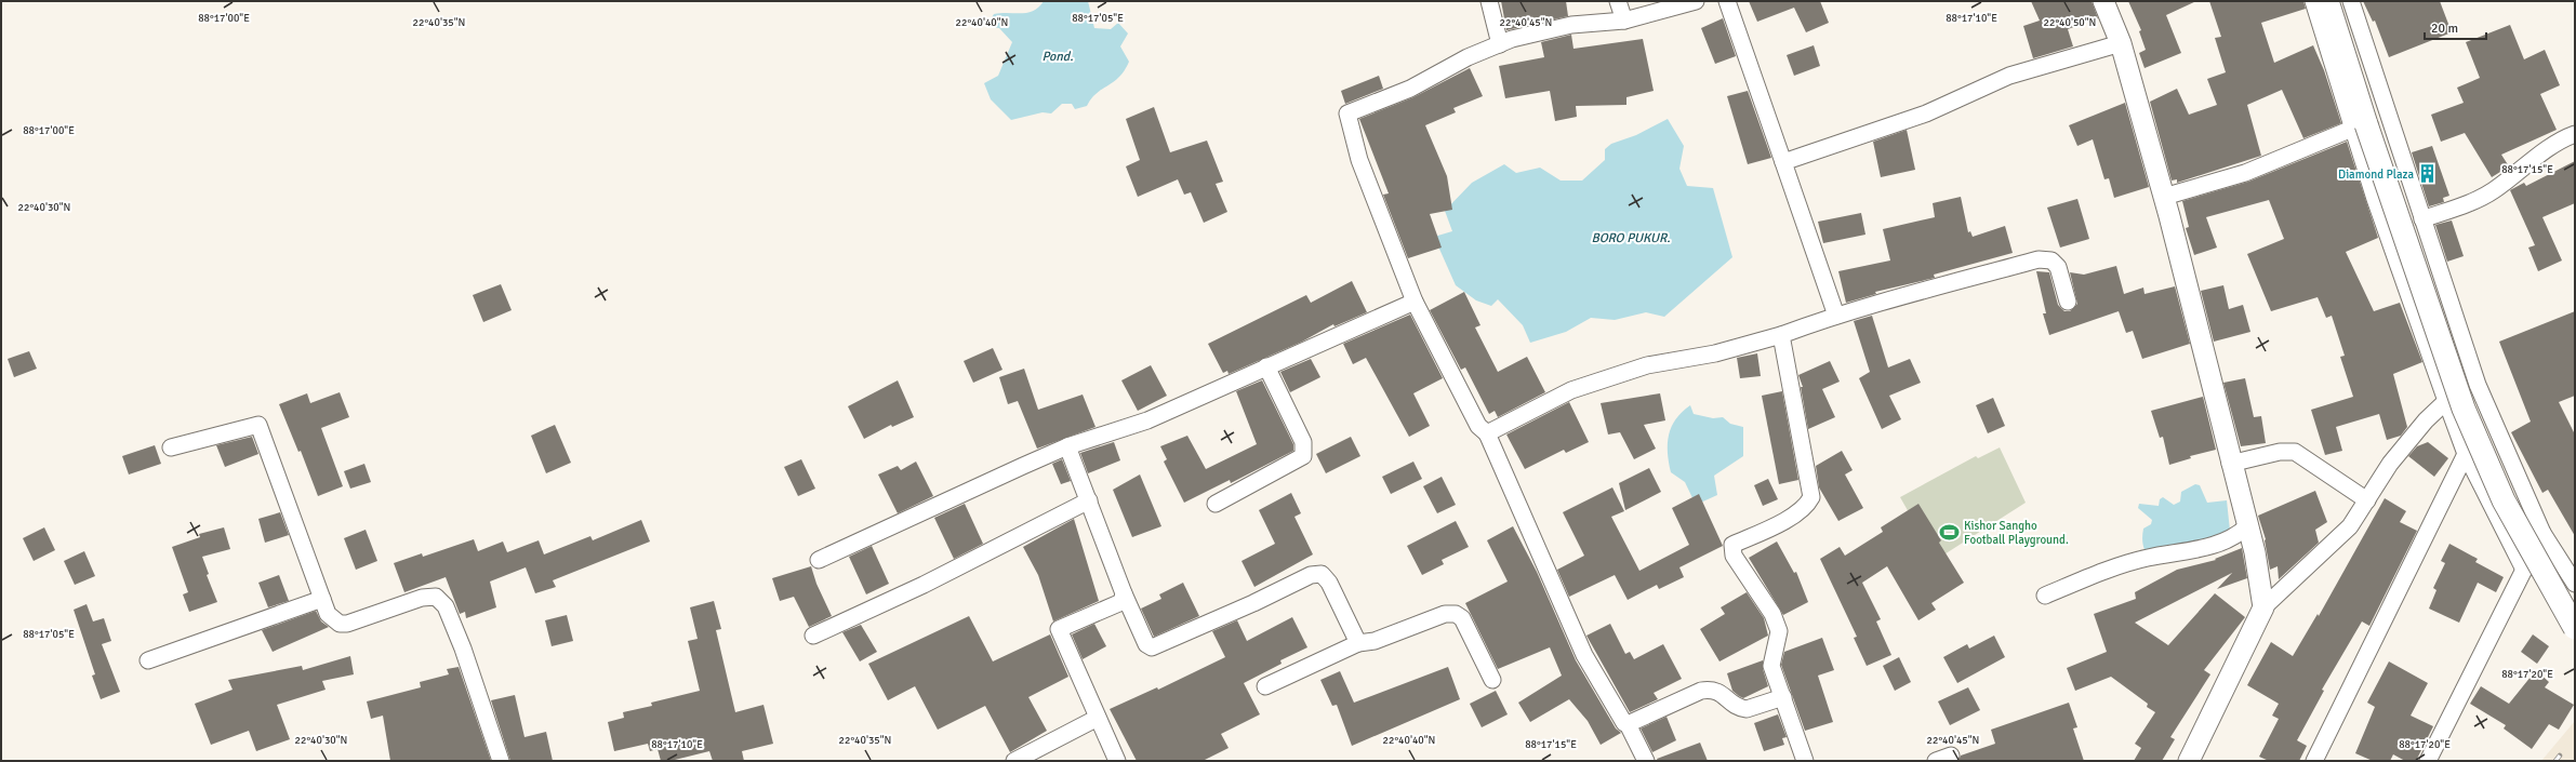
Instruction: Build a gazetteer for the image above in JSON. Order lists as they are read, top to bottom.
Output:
{
  "water": ["Pond.", "BORO PUKUR."],
  "places": {
    "building": ["Diamond Plaza"],
    "sports": ["Kishor Sangho Football Playground."]
  },
  "scale_bar": "20 m",
  "coordinates": [
    "88°17'00\"E",
    "88°17'05\"E",
    "88°17'10\"E",
    "22°40'35\"N",
    "22°40'40\"N",
    "22°40'45\"N",
    "22°40'50\"N",
    "88°17'15\"E",
    "22°40'30\"N",
    "88°17'20\"E"
  ]
}
